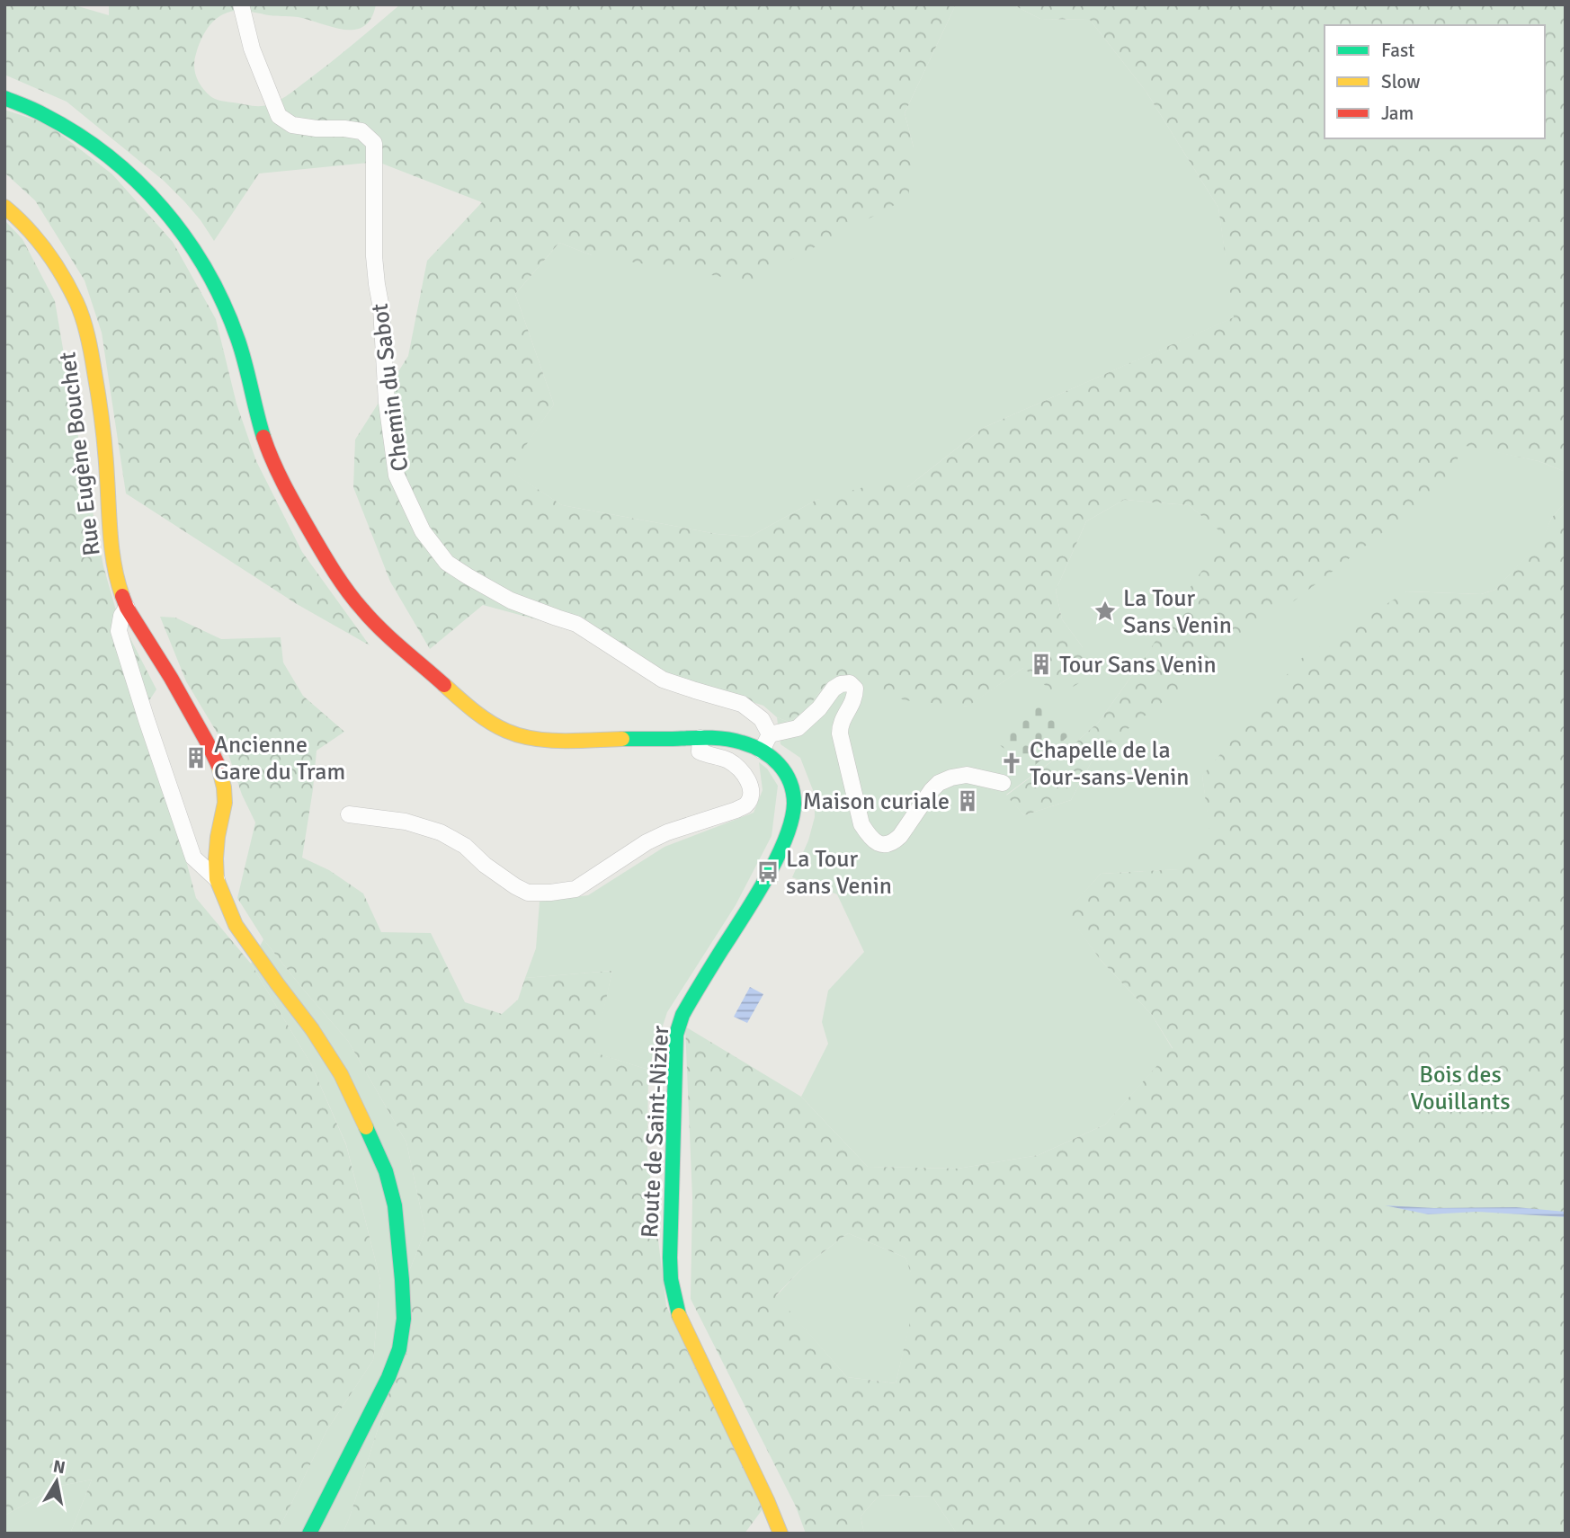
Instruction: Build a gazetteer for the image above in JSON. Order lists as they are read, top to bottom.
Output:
{
  "streets": {
    "main road": ["Rue Eugène Bouchet", "Route de Saint-Nizier"],
    "street": ["Chemin du Sabot"]
  },
  "parks": ["Bois des Vouillants"],
  "places": {
    "place": ["La Tour Sans Venin"],
    "building": ["Tour Sans Venin", "Ancienne Gare du Tram", "Maison curiale"],
    "church": ["Chapelle de la Tour-sans-Venin"],
    "bus stop": ["La Tour sans Venin"]
  },
  "legend": ["Fast", "Slow", "Jam"],
  "north": "top"
}
